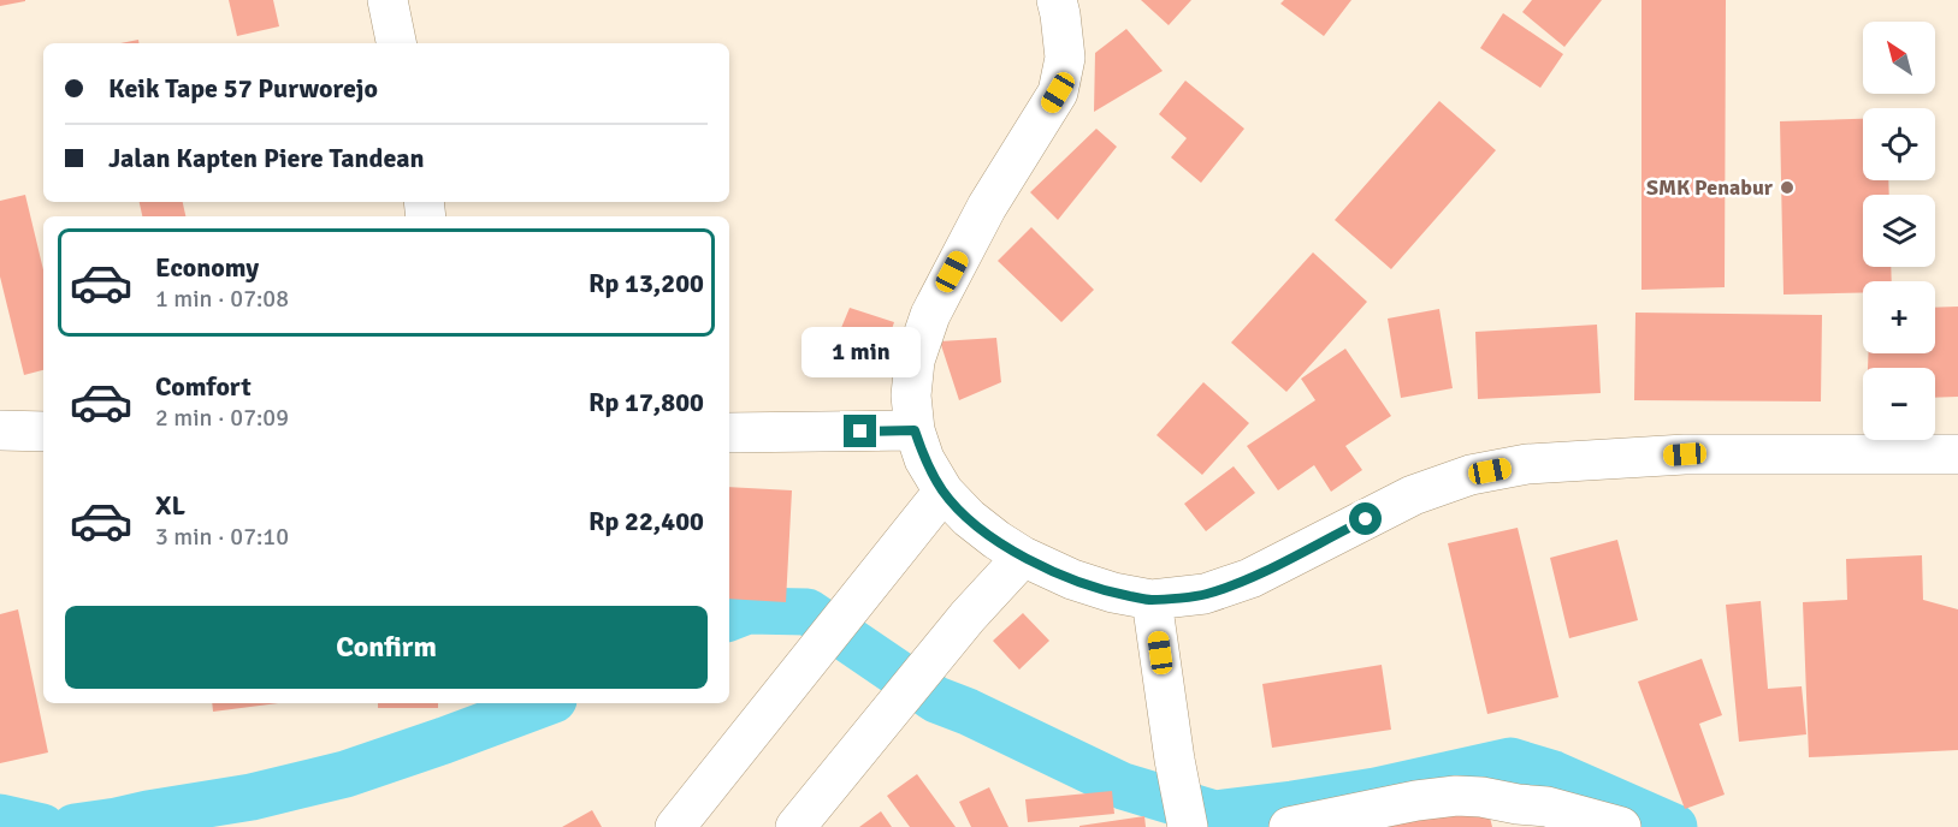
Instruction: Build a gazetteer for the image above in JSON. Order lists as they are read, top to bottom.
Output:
{
  "places": ["SMK Penabur"],
  "north": "top left",
  "page": {
    "map_buttons": ["+", "−"],
    "banner": ["Keik Tape 57 Purworejo", "Jalan Kapten Piere Tandean"],
    "list": [
      {
        "name": "Economy",
        "note": "1 min · 07:08",
        "value": "Rp 13,200"
      },
      {
        "name": "Comfort",
        "note": "2 min · 07:09",
        "value": "Rp 17,800"
      },
      {
        "name": "XL",
        "note": "3 min · 07:10",
        "value": "Rp 22,400"
      }
    ],
    "bubble": "1 min",
    "buttons": "Confirm"
  }
}
